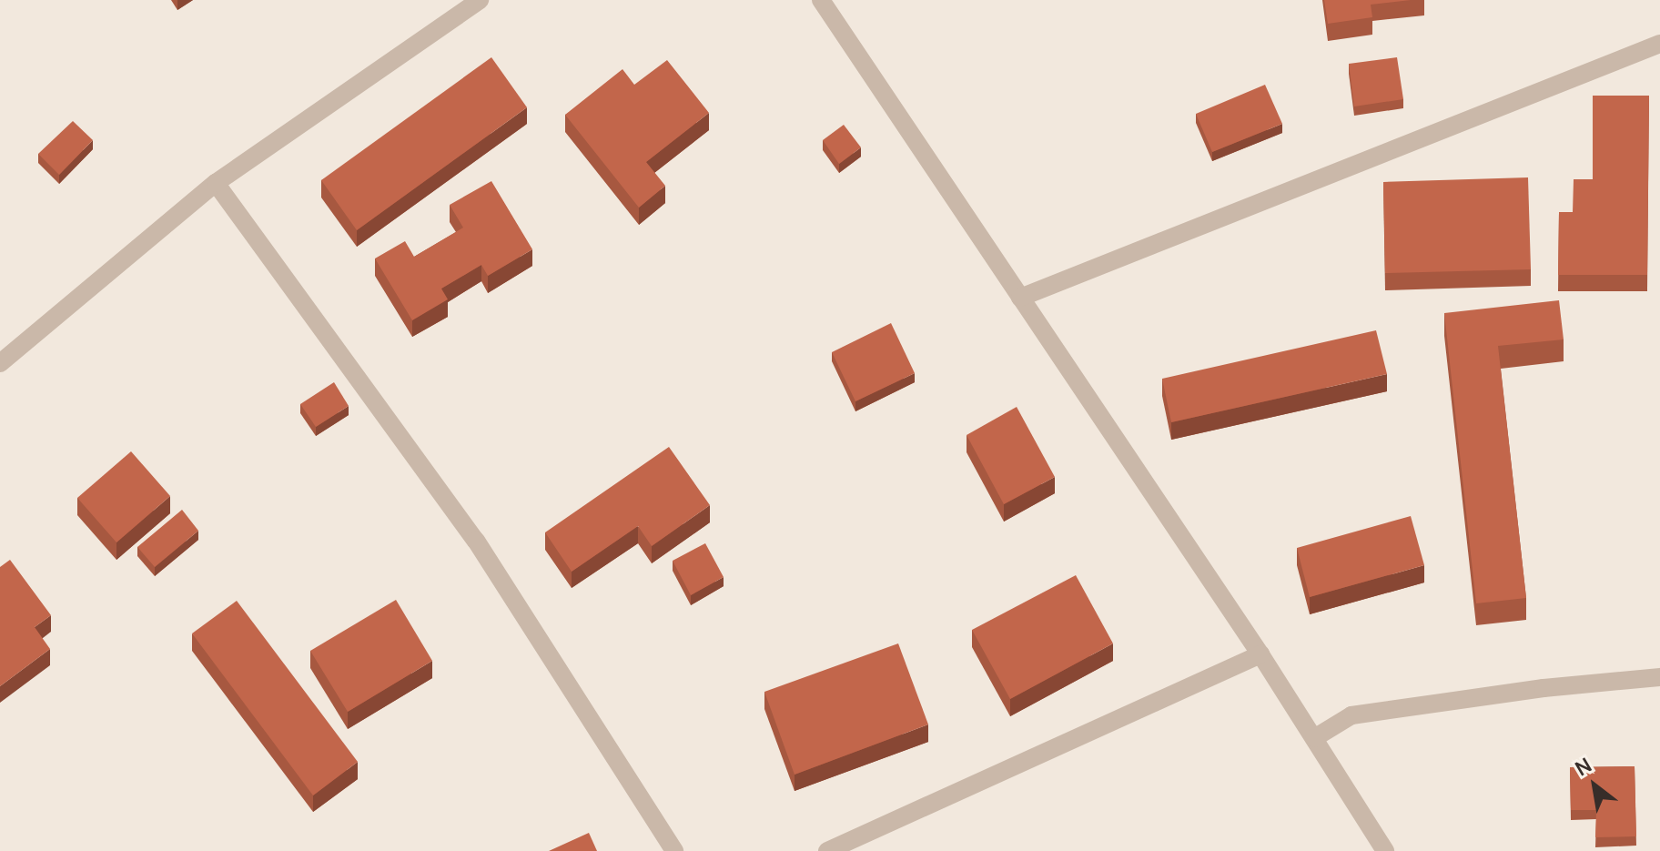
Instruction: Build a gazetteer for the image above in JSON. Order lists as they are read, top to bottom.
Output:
{
  "north": "top left"
}
